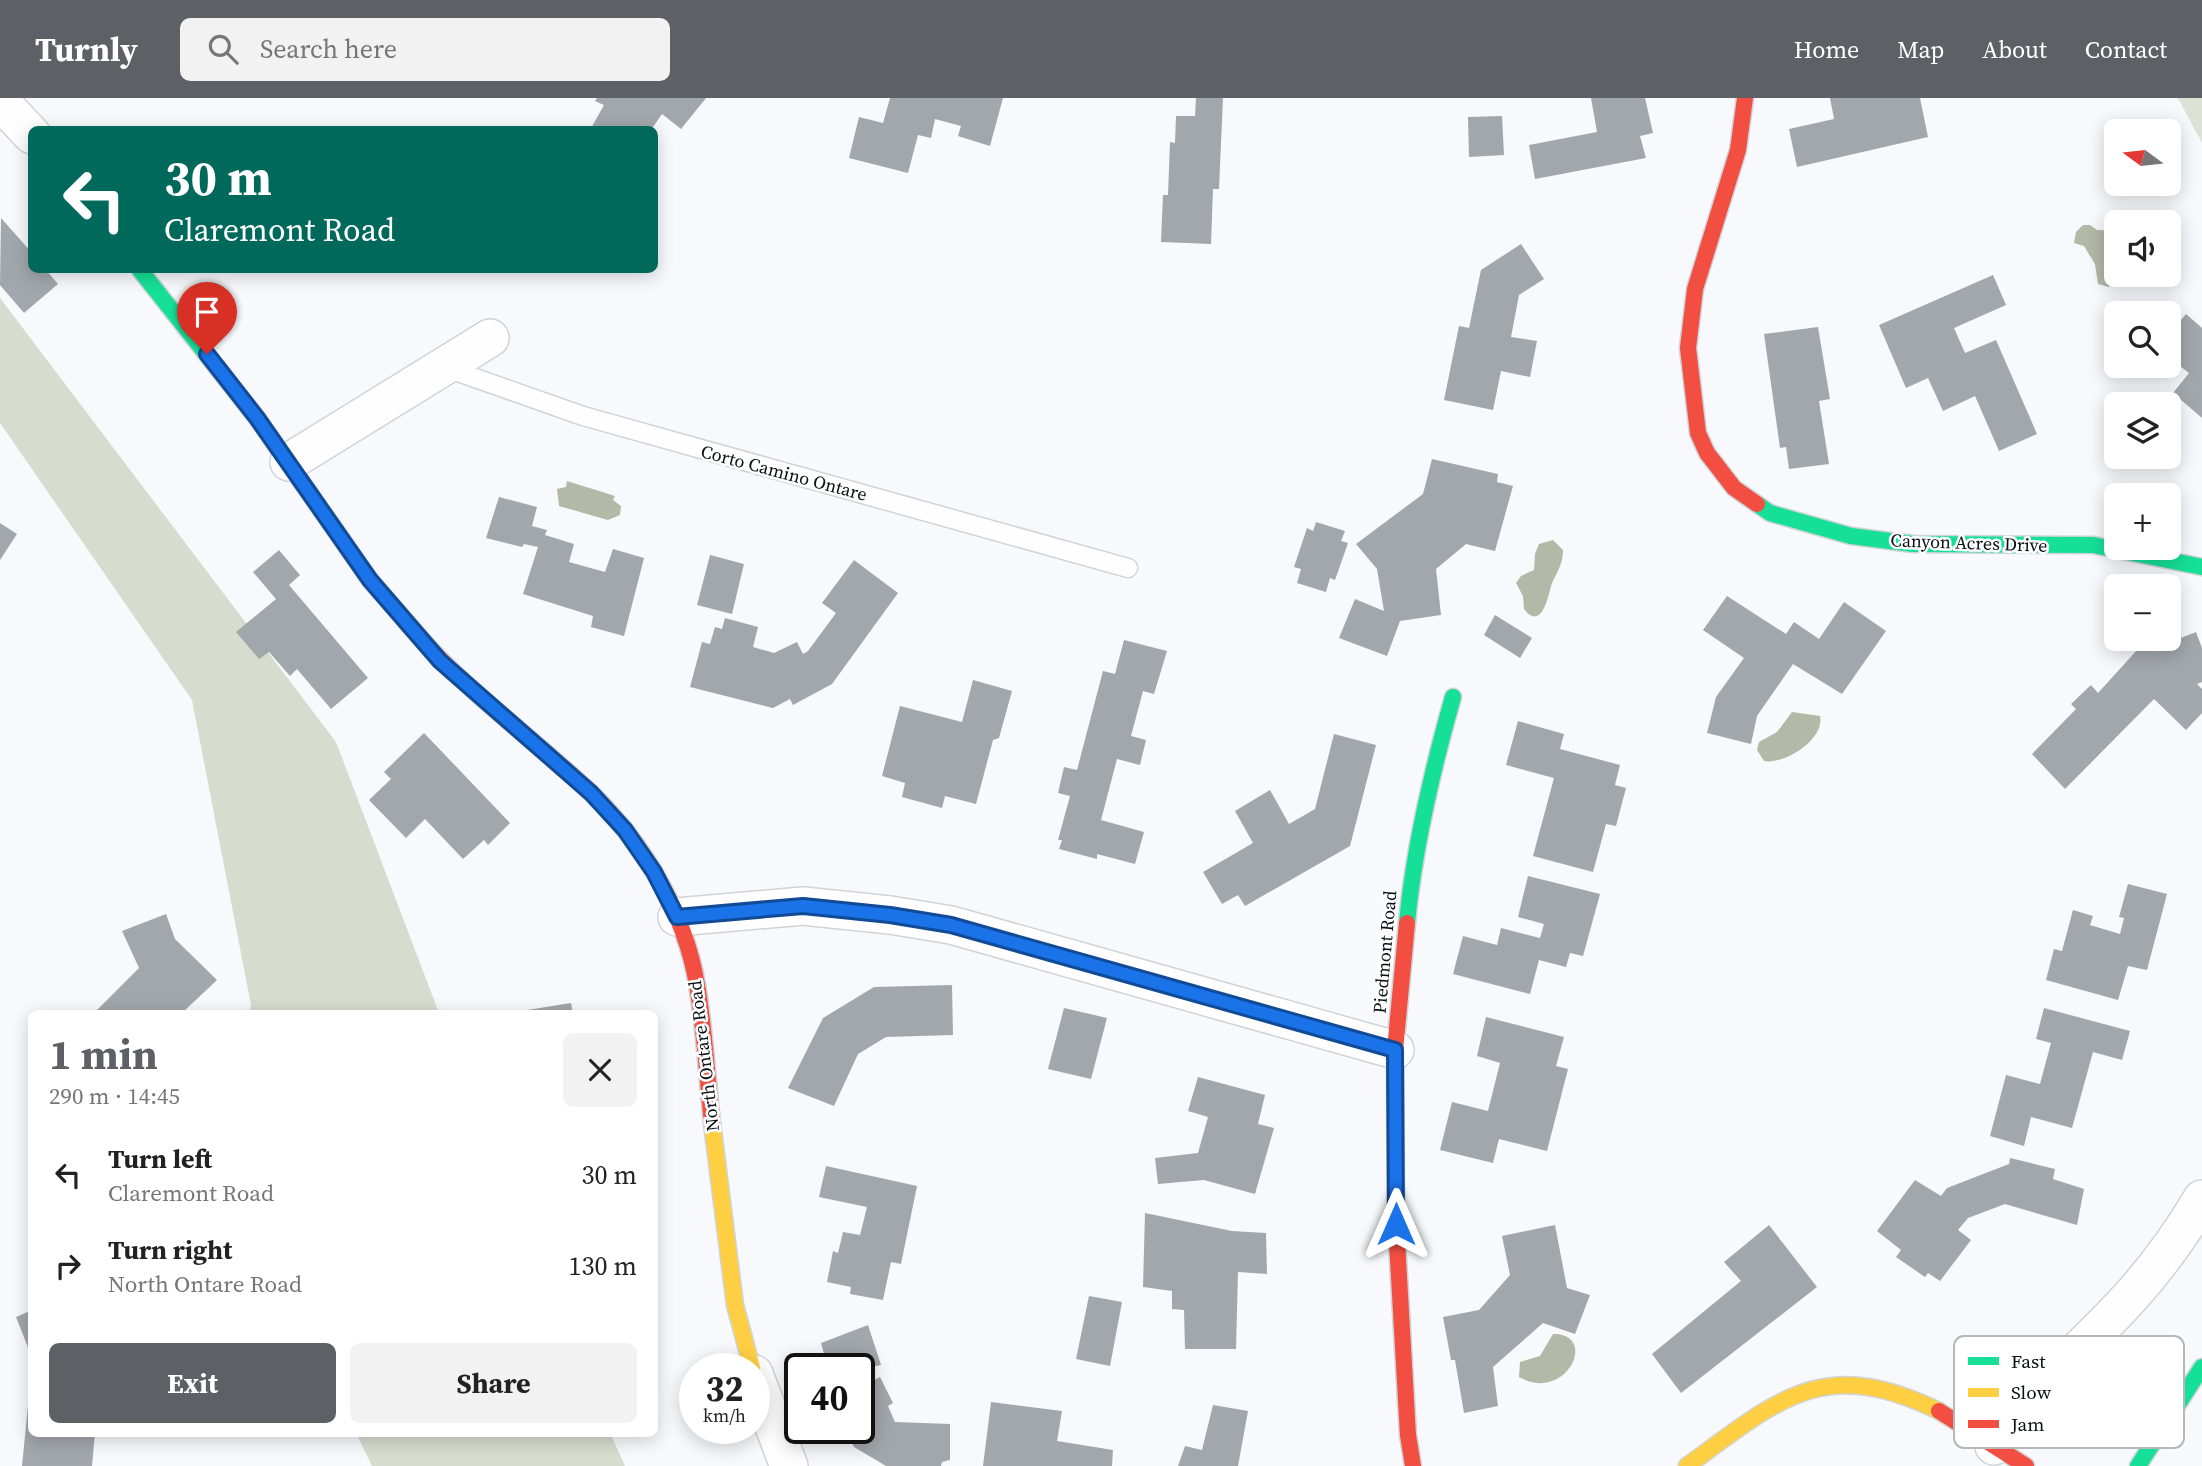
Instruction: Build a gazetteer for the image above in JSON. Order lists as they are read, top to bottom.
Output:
{
  "streets": {
    "street": ["Canyon Acres Drive", "Piedmont Road", "North Ontare Road"],
    "lane": ["Corto Camino Ontare"]
  },
  "legend": ["Fast", "Slow", "Jam"],
  "north": "left",
  "page": {
    "header": "Turnly",
    "search": "Search here",
    "nav": [
      "Home",
      "Map",
      "About",
      "Contact"
    ],
    "map_buttons": ["+", "−"],
    "turn": ["30 m", "Claremont Road"],
    "heading": ["1 min", "290 m · 14:45"],
    "list": [
      {
        "name": "Turn left",
        "note": "Claremont Road",
        "value": "30 m"
      },
      {
        "name": "Turn right",
        "note": "North Ontare Road",
        "value": "130 m"
      }
    ],
    "buttons": ["Exit", "Share"],
    "speed": "32 km/h",
    "limit": "40"
  }
}
